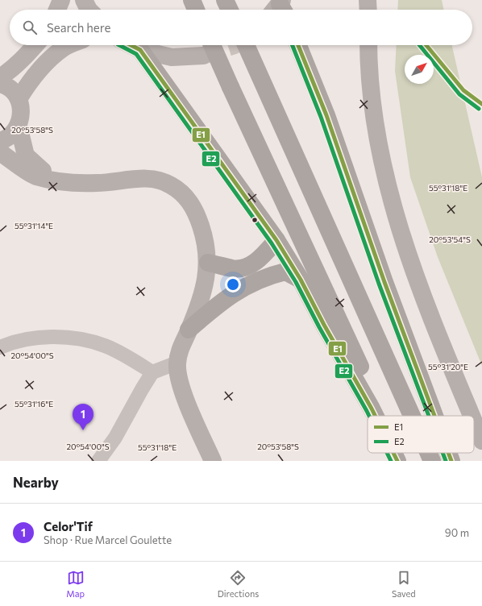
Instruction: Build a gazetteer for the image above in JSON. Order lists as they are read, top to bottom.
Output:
{
  "lines": ["transit line E1", "transit line E2"],
  "legend": ["E1", "E2"],
  "north": "top right",
  "page": {
    "search": "Search here",
    "pins": "1",
    "heading": "Nearby",
    "list": [
      {
        "mark": "1",
        "name": "Celor'Tif",
        "note": "Shop · Rue Marcel Goulette",
        "value": "90 m"
      }
    ],
    "nav": ["Map", "Directions", "Saved"]
  },
  "coordinates": [
    "20°53'58\"S",
    "55°31'18\"E",
    "55°31'14\"E",
    "20°53'54\"S",
    "20°54'00\"S",
    "55°31'20\"E",
    "55°31'16\"E"
  ]
}
